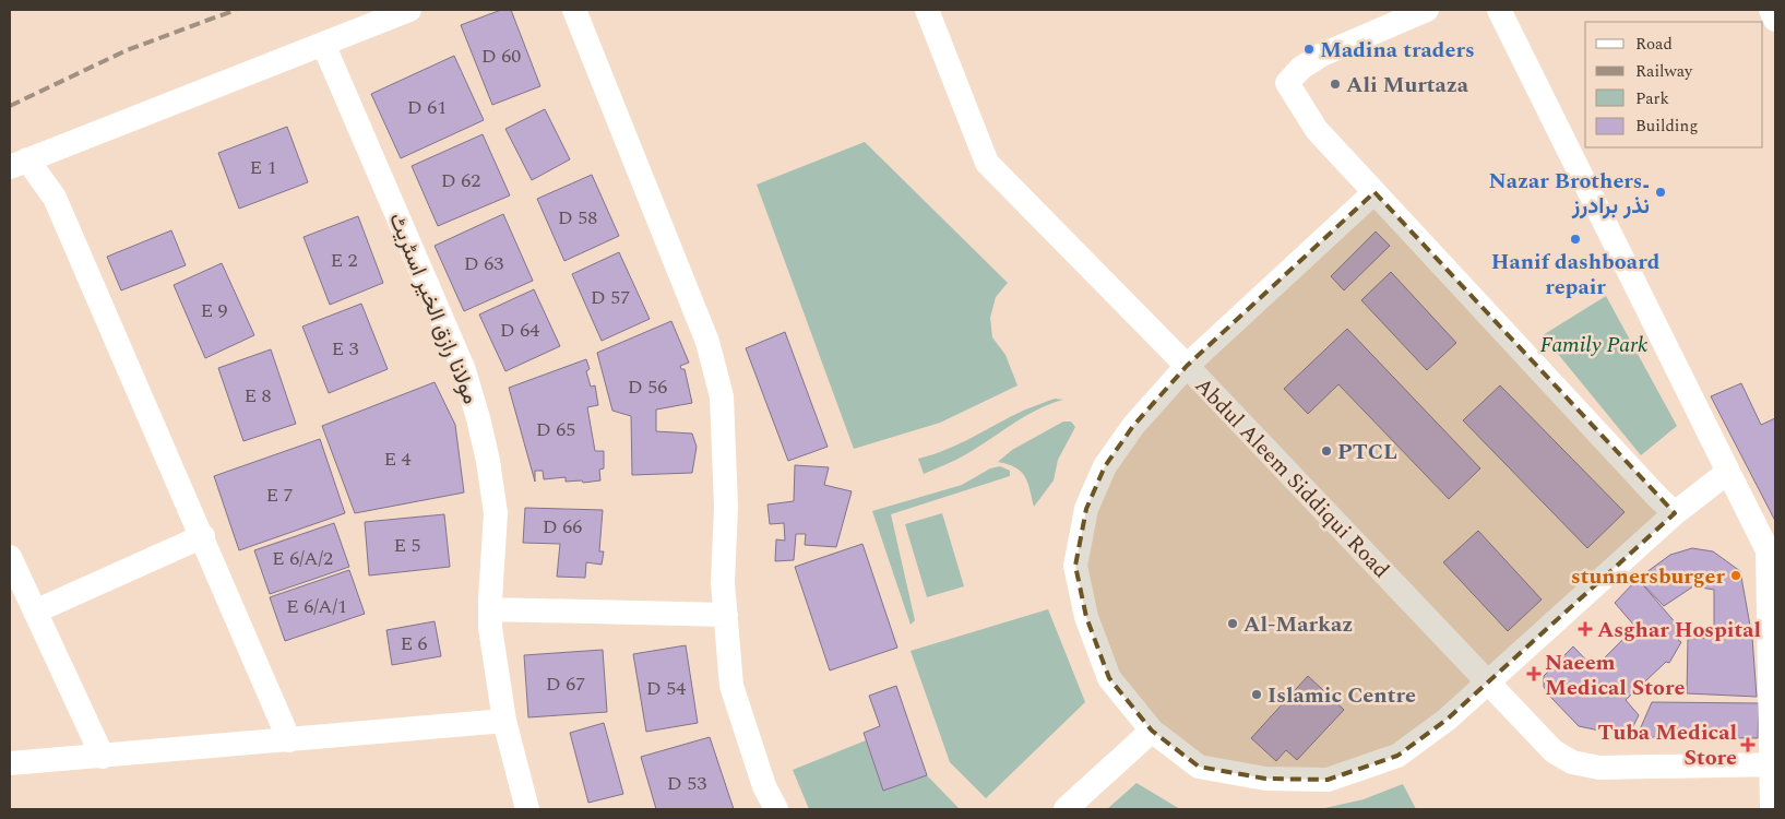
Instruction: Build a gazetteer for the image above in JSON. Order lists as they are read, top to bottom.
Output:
{
  "streets": {
    "street": ["مولانا رازق الخیر اسٹریٹ", "Abdul Aleem Siddiqui Road"]
  },
  "parks": ["Family Park"],
  "places": {
    "other": [
      "Madina traders",
      "Ali Murtaza",
      "Nazar Brothers۔ نذر برادرز",
      "Hanif dashboard repair",
      "PTCL",
      "stunnersburger",
      "Al-Markaz",
      "Islamic Centre"
    ],
    "health": ["Asghar Hospital", "Naeem Medical Store", "Tuba Medical Store"]
  },
  "house_numbers": [
    "D 60",
    "D 61",
    "E 1",
    "D 62",
    "D 58",
    "E 2",
    "D 63",
    "D 57",
    "E 9",
    "D 64",
    "E 3",
    "D 56",
    "E 8",
    "D 65",
    "E 4",
    "E 7",
    "D 66",
    "E 5",
    "E 6/A/2",
    "E 6/A/1",
    "E 6",
    "D 67",
    "D 54",
    "D 53"
  ],
  "legend": [
    "Road",
    "Railway",
    "Park",
    "Building"
  ]
}
